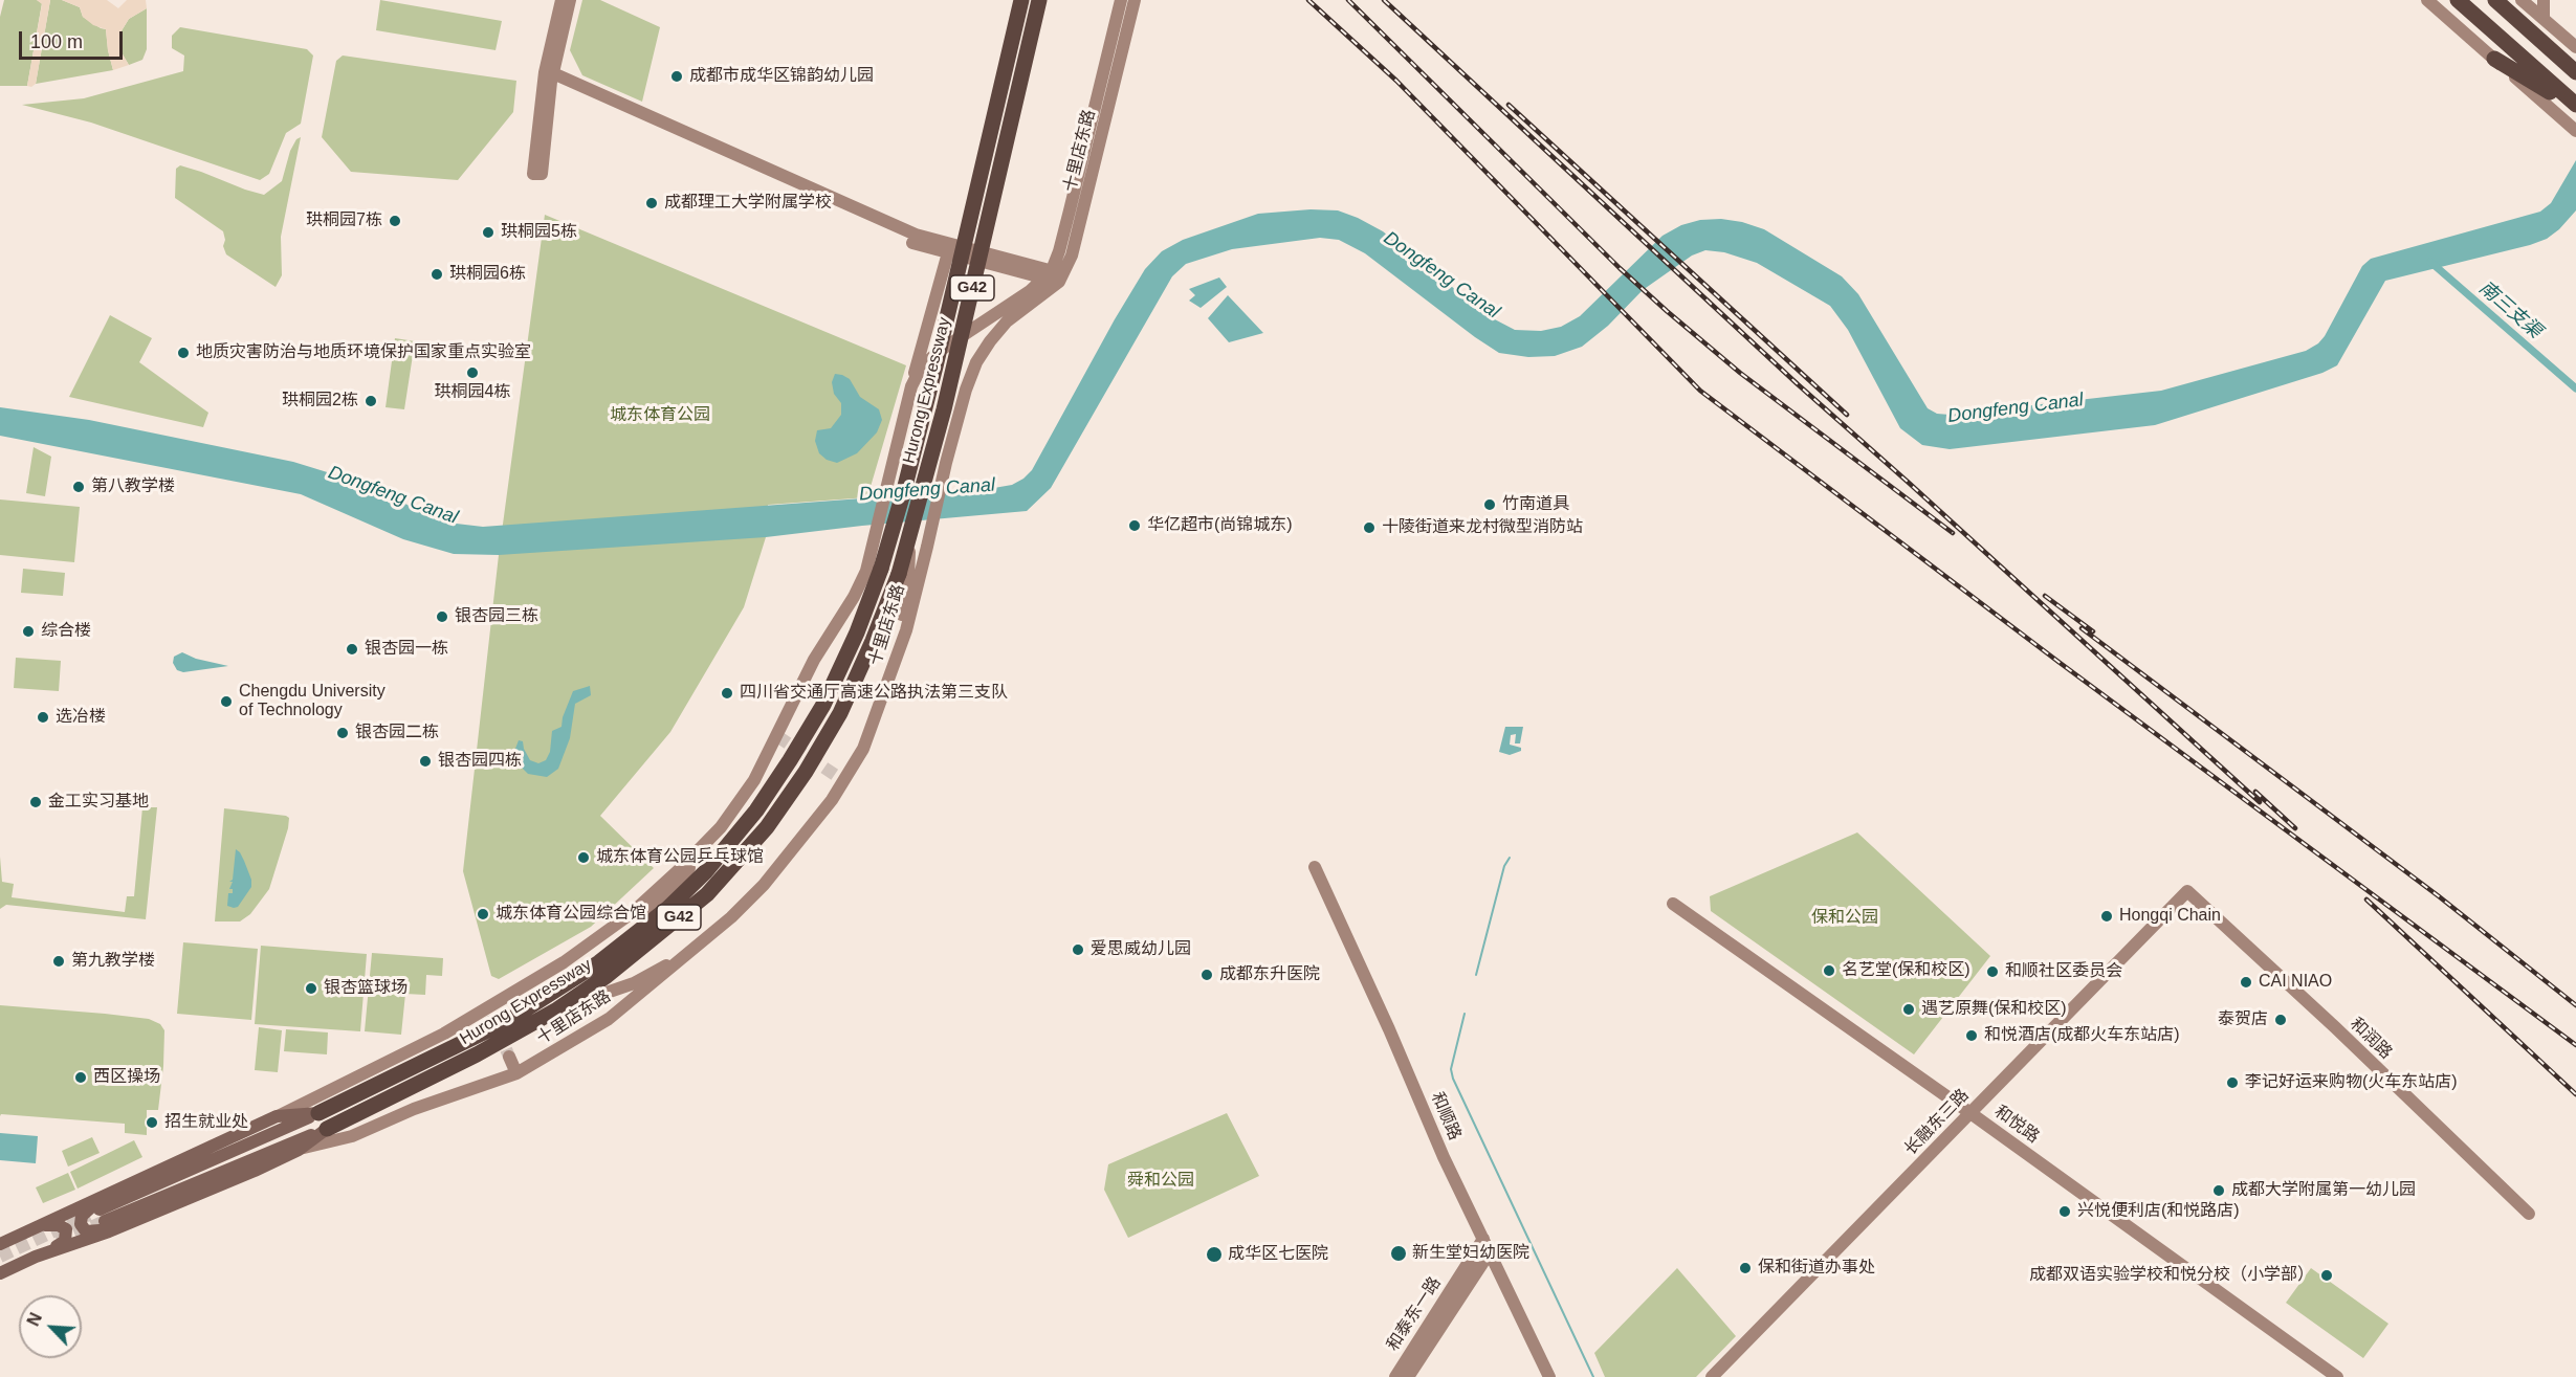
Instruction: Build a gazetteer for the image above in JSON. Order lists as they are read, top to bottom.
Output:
{
  "streets": {
    "highway": ["G42", "Hurong Expressway"],
    "street": [
      "十里店东路",
      "和润路",
      "和顺路",
      "长融东三路",
      "和悦路",
      "和泰东一路"
    ]
  },
  "crossings": [
    ["和润路", "长融东三路"],
    ["和顺路", "和泰东一路"],
    ["长融东三路", "和悦路"]
  ],
  "water": ["Dongfeng Canal", "南三支渠"],
  "parks": ["城东体育公园", "保和公园", "舜和公园"],
  "places": [
    "成都市成华区锦韵幼儿园",
    "成都理工大学附属学校",
    "珙桐园7栋",
    "珙桐园5栋",
    "珙桐园6栋",
    "地质灾害防治与地质环境保护国家重点实验室",
    "珙桐园4栋",
    "珙桐园2栋",
    "第八教学楼",
    "竹南道具",
    "华亿超市(尚锦城东)",
    "十陵街道来龙村微型消防站",
    "银杏园三栋",
    "综合楼",
    "银杏园一栋",
    "四川省交通厅高速公路执法第三支队",
    "Chengdu University of Technology",
    "选冶楼",
    "银杏园二栋",
    "银杏园四栋",
    "金工实习基地",
    "城东体育公园乒乓球馆",
    "城东体育公园综合馆",
    "Hongqi Chain",
    "爱思威幼儿园",
    "第九教学楼",
    "名艺堂(保和校区)",
    "和顺社区委员会",
    "成都东升医院",
    "CAI NIAO",
    "银杏篮球场",
    "遇艺原舞(保和校区)",
    "泰贺店",
    "和悦酒店(成都火车东站店)",
    "西区操场",
    "李记好运来购物(火车东站店)",
    "招生就业处",
    "成都大学附属第一幼儿园",
    "兴悦便利店(和悦路店)",
    "新生堂妇幼医院",
    "成华区七医院",
    "保和街道办事处",
    "成都双语实验学校和悦分校（小学部）"
  ],
  "scale_bar": "100 m",
  "north": "top left"
}
